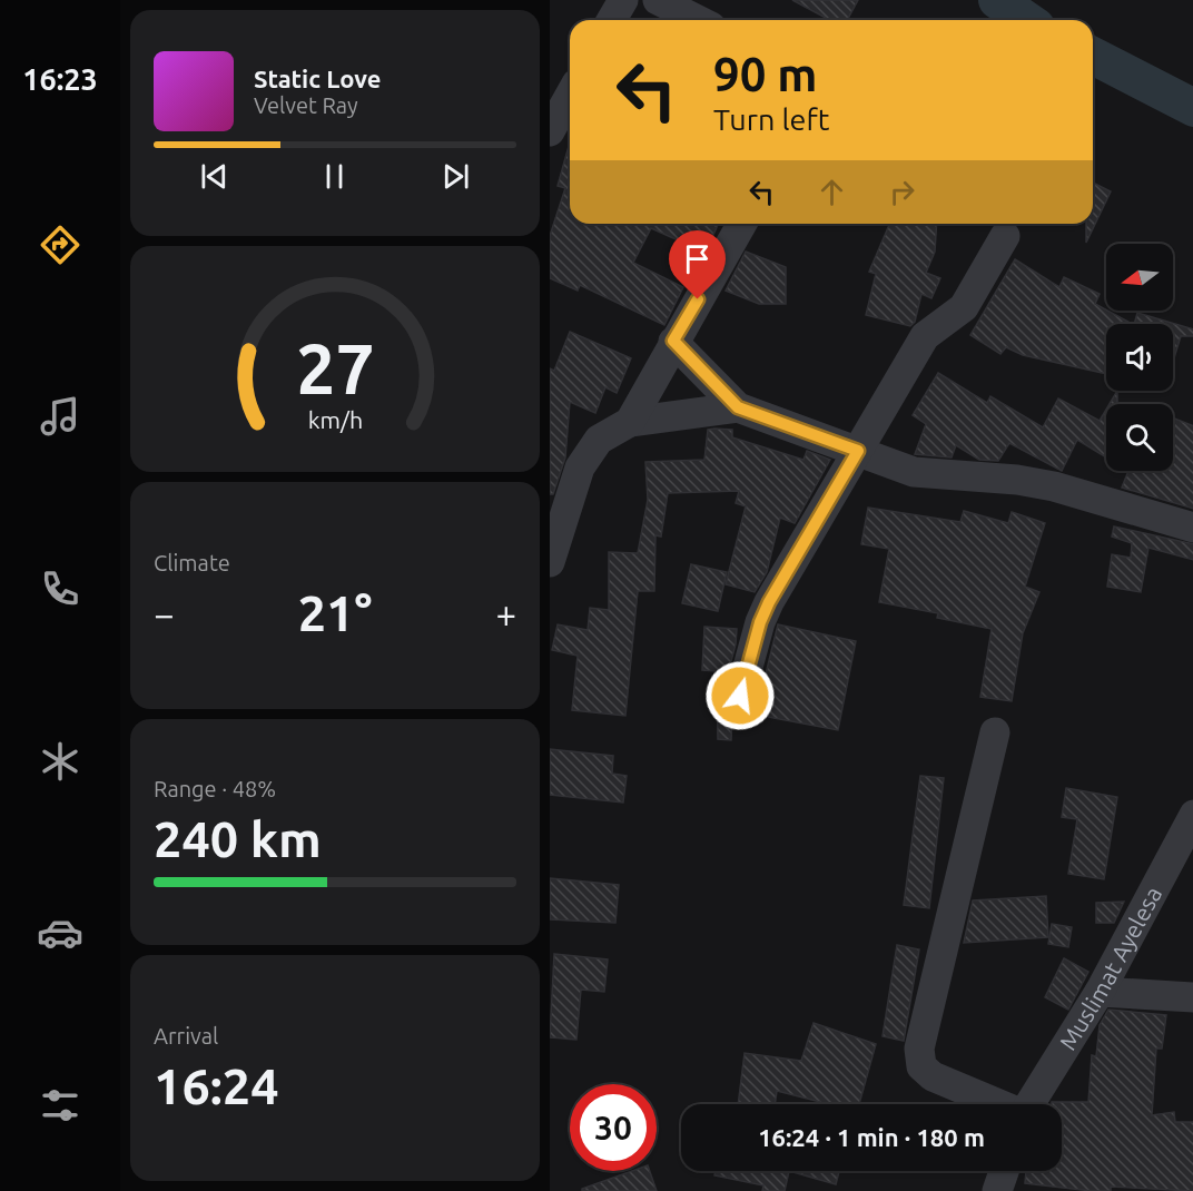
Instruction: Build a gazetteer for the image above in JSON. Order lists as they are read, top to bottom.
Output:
{
  "streets": {
    "street": ["Muslimat Ayelesa"]
  },
  "north": "left",
  "page": {
    "tabs": "16:23",
    "turn": ["90 m", "Turn left"],
    "song": ["Static Love", "Velvet Ray"],
    "tile": [
      "Climate",
      ["Range · 48%", "240 km"],
      ["Arrival", "16:24"]
    ],
    "heat": ["−", "21°", "+"],
    "limit": "30",
    "trip": "16:24 · 1 min · 180 m",
    "gauge": ["27", "km/h"]
  }
}
